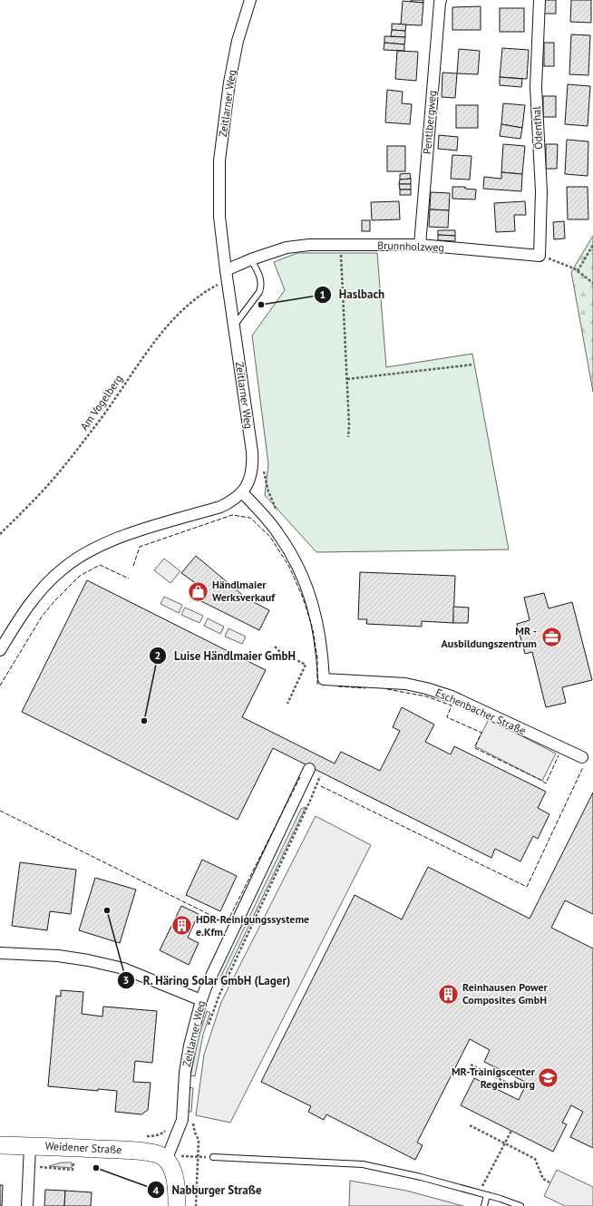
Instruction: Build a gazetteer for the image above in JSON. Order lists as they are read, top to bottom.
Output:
{
  "streets": {
    "main road": ["Weidener Straße"],
    "street": [
      "Zeitlarner Weg",
      "Pentlbergweg",
      "Ödenthal",
      "Brunnholzweg",
      "Eschenbacher Straße"
    ],
    "path": ["Am Vogelberg"]
  },
  "crossings": [
    ["Zeitlarner Weg", "Brunnholzweg"],
    ["Zeitlarner Weg", "Eschenbacher Straße"],
    ["Zeitlarner Weg", "Weidener Straße"],
    ["Pentlbergweg", "Brunnholzweg"],
    ["Ödenthal", "Brunnholzweg"]
  ],
  "places": {
    "other": [
      "Haslbach",
      "Luise Händlmaier GmbH",
      "R. Häring Solar GmbH (Lager)",
      "Nabburger Straße"
    ],
    "shop": ["Händlmaier Werksverkauf"],
    "office": ["MR - Ausbildungszentrum"],
    "building": ["HDR-Reinigungssysteme e.Kfm.", "Reinhausen Power Composites GmbH"],
    "school or university": ["MR-Trainigscenter Regensburg"]
  }
}
